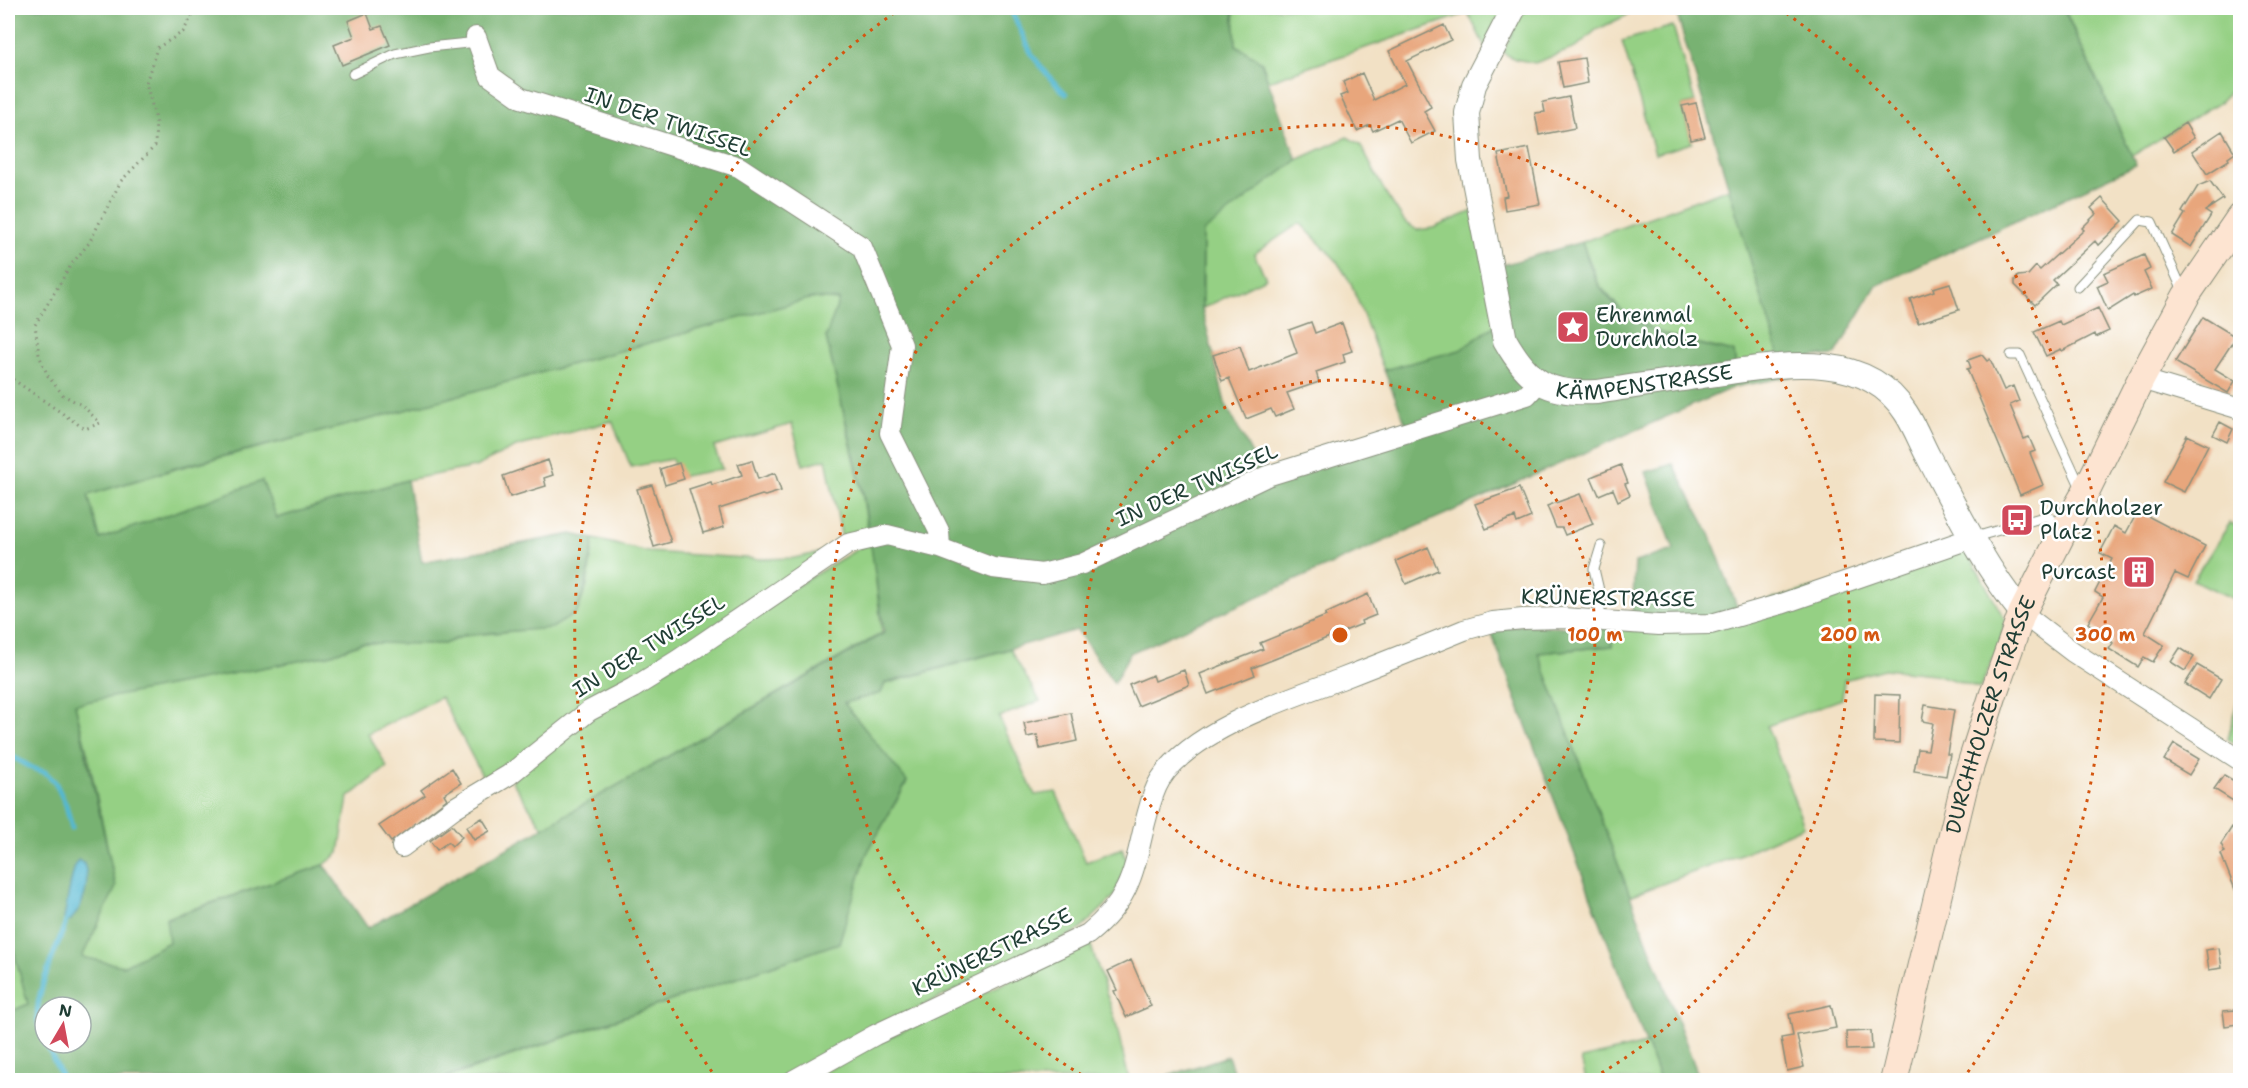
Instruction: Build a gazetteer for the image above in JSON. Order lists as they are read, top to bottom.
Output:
{
  "streets": {
    "main road": ["DURCHHOLZER STRASSE"],
    "street": ["IN DER TWISSEL", "KÄMPENSTRASSE", "KRÜNERSTRASSE"]
  },
  "crossings": [
    ["IN DER TWISSEL", "KÄMPENSTRASSE"],
    ["KÄMPENSTRASSE", "KRÜNERSTRASSE"],
    ["KÄMPENSTRASSE", "DURCHHOLZER STRASSE"]
  ],
  "places": {
    "place": ["Ehrenmal Durchholz"],
    "bus stop": ["Durchholzer Platz"],
    "building": ["Purcast"]
  },
  "north": "top",
  "rings": ["100 m", "200 m", "300 m"]
}
